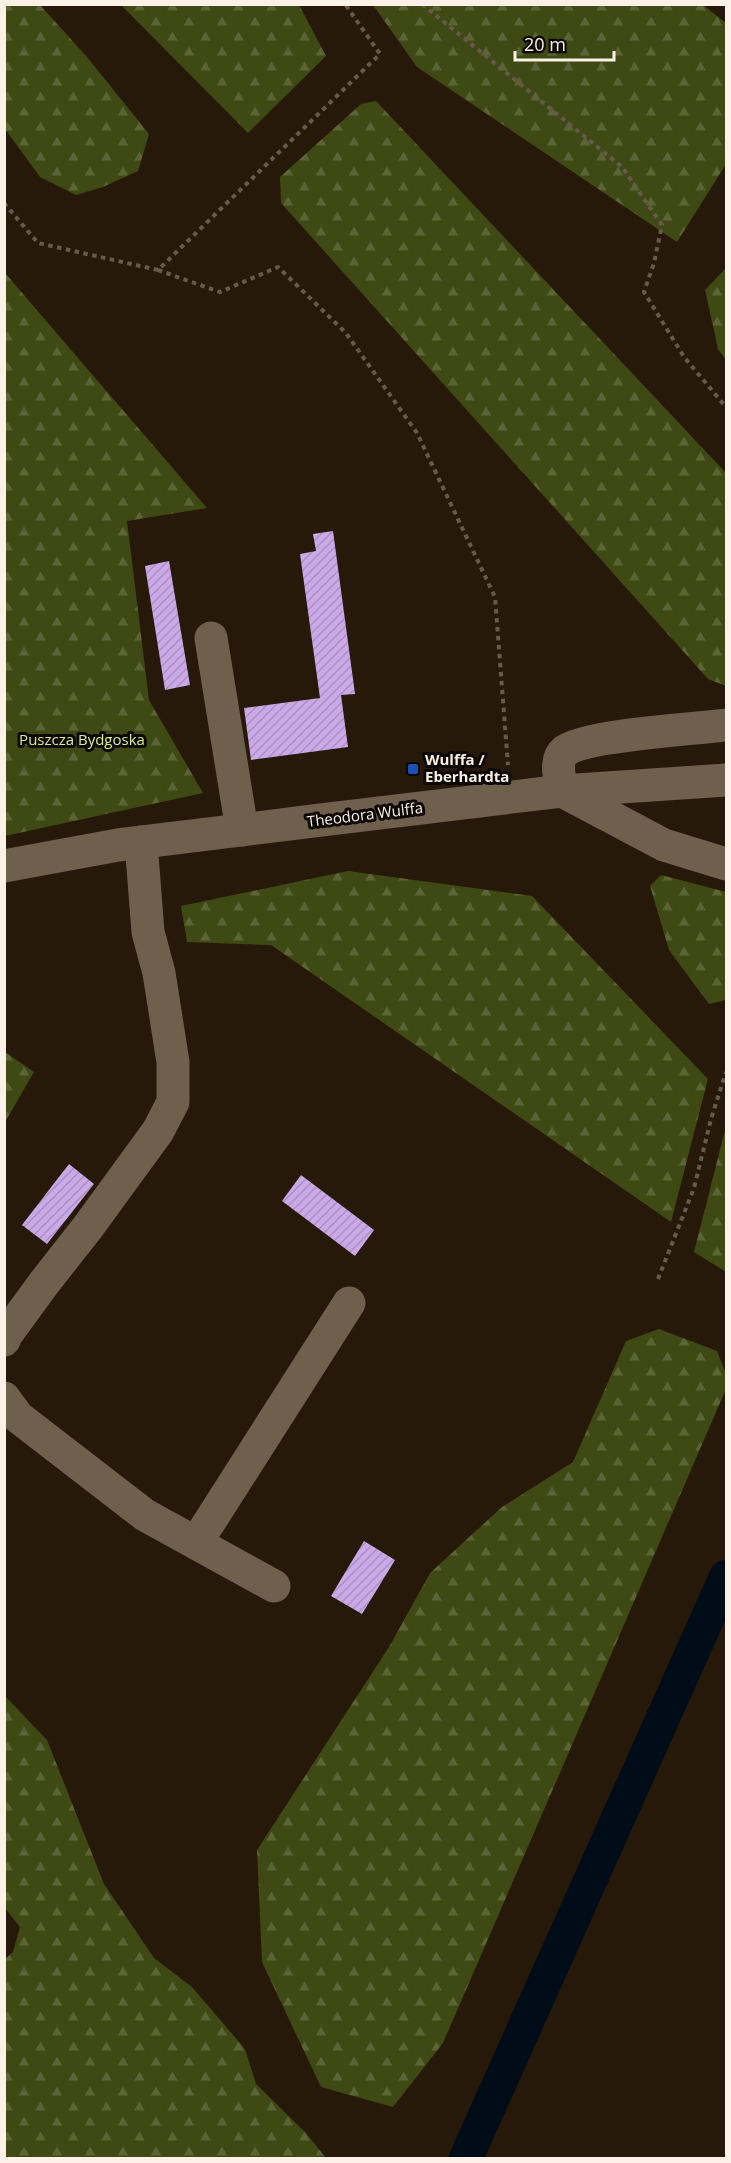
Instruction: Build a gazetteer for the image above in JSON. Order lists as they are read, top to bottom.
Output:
{
  "streets": {
    "street": ["Theodora Wulffa"]
  },
  "parks": ["Puszcza Bydgoska"],
  "places": {
    "transit": ["Wulffa / Eberhardta"]
  },
  "scale_bar": "20 m"
}
